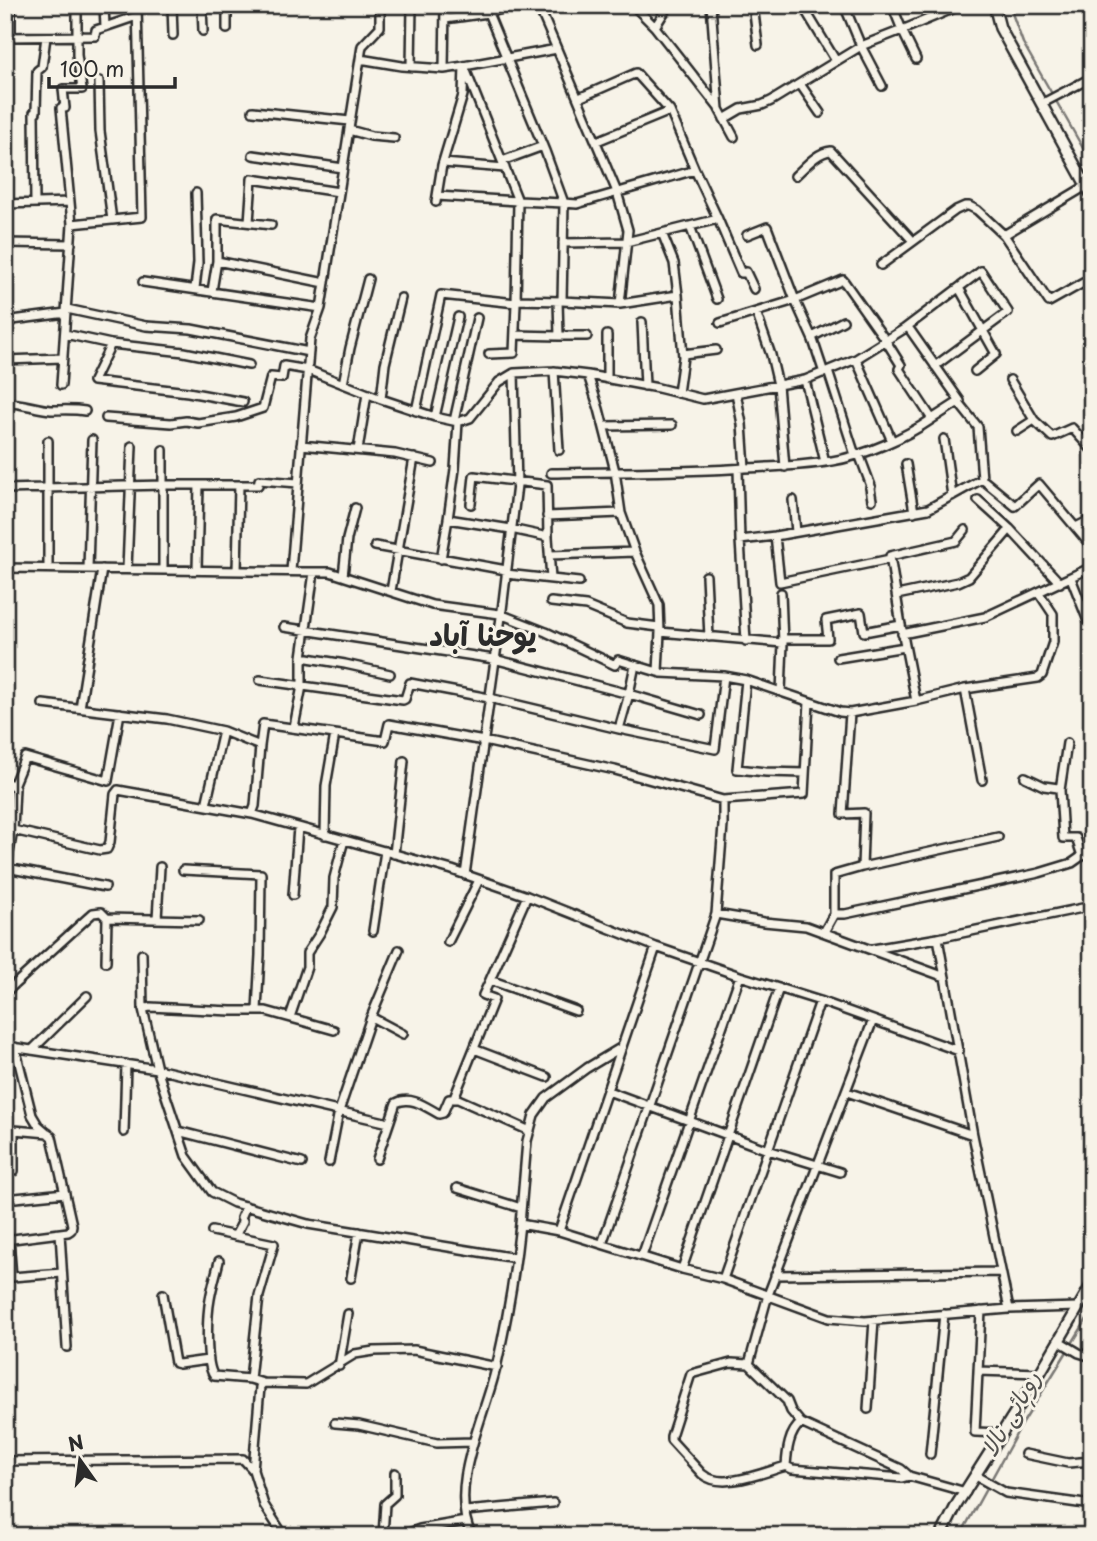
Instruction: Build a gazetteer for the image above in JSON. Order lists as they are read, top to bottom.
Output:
{
  "districts": ["یوحنا آباد"],
  "water": ["روہائی نالا"],
  "scale_bar": "100 m",
  "north": "top"
}
